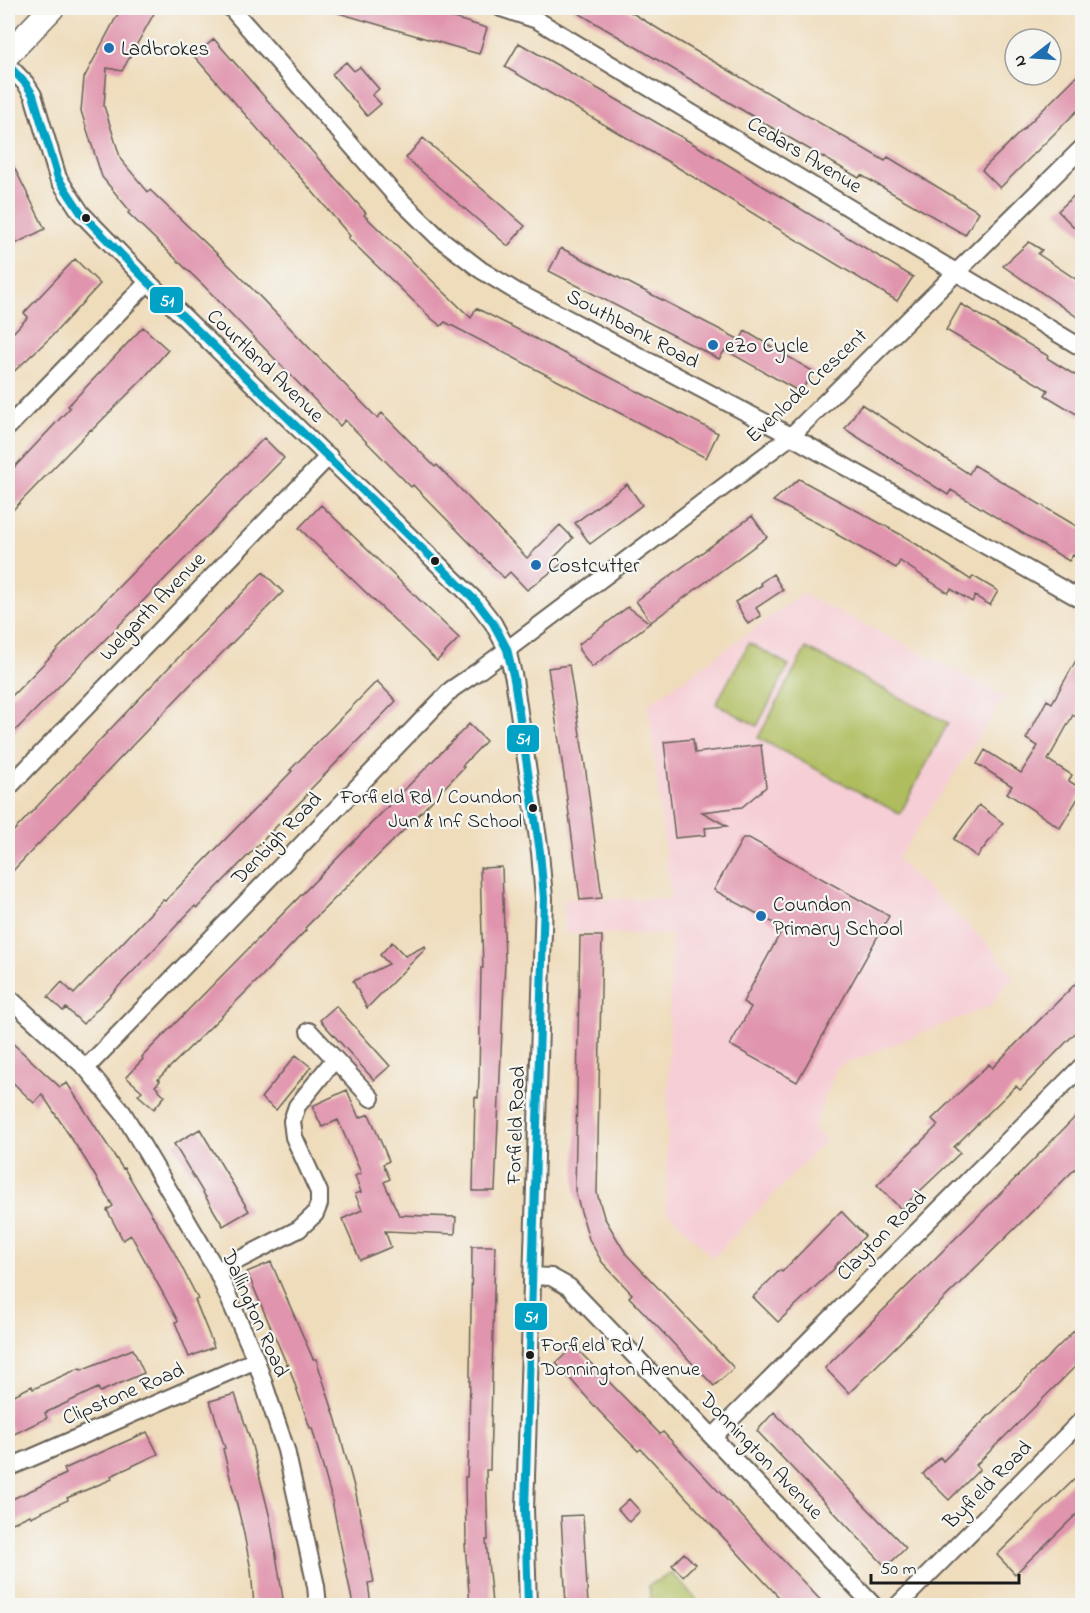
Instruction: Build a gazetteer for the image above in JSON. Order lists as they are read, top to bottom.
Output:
{
  "streets": {
    "street": [
      "Cedars Avenue",
      "Southbank Road",
      "Courtland Avenue",
      "Evenlode Crescent",
      "Welgarth Avenue",
      "Denbigh Road",
      "Forfield Road",
      "Clayton Road",
      "Dallington Road",
      "Clipstone Road",
      "Donnington Avenue",
      "Byfield Road"
    ]
  },
  "crossings": [
    ["Cedars Avenue", "Evenlode Crescent"],
    ["Southbank Road", "Evenlode Crescent"],
    ["Courtland Avenue", "Evenlode Crescent"],
    ["Courtland Avenue", "Welgarth Avenue"],
    ["Courtland Avenue", "Denbigh Road"],
    ["Courtland Avenue", "Forfield Road"],
    ["Evenlode Crescent", "Denbigh Road"],
    ["Evenlode Crescent", "Forfield Road"],
    ["Denbigh Road", "Forfield Road"],
    ["Denbigh Road", "Dallington Road"],
    ["Forfield Road", "Donnington Avenue"],
    ["Clayton Road", "Donnington Avenue"],
    ["Dallington Road", "Clipstone Road"]
  ],
  "places": [
    "Ladbrokes",
    "eZo Cycle",
    "Costcutter",
    "Forfield Rd / Coundon Jun & Inf School",
    "Coundon Primary School",
    "Forfield Rd / Donnington Avenue"
  ],
  "lines": ["transit line 51"],
  "scale_bar": "50 m",
  "north": "left"
}
